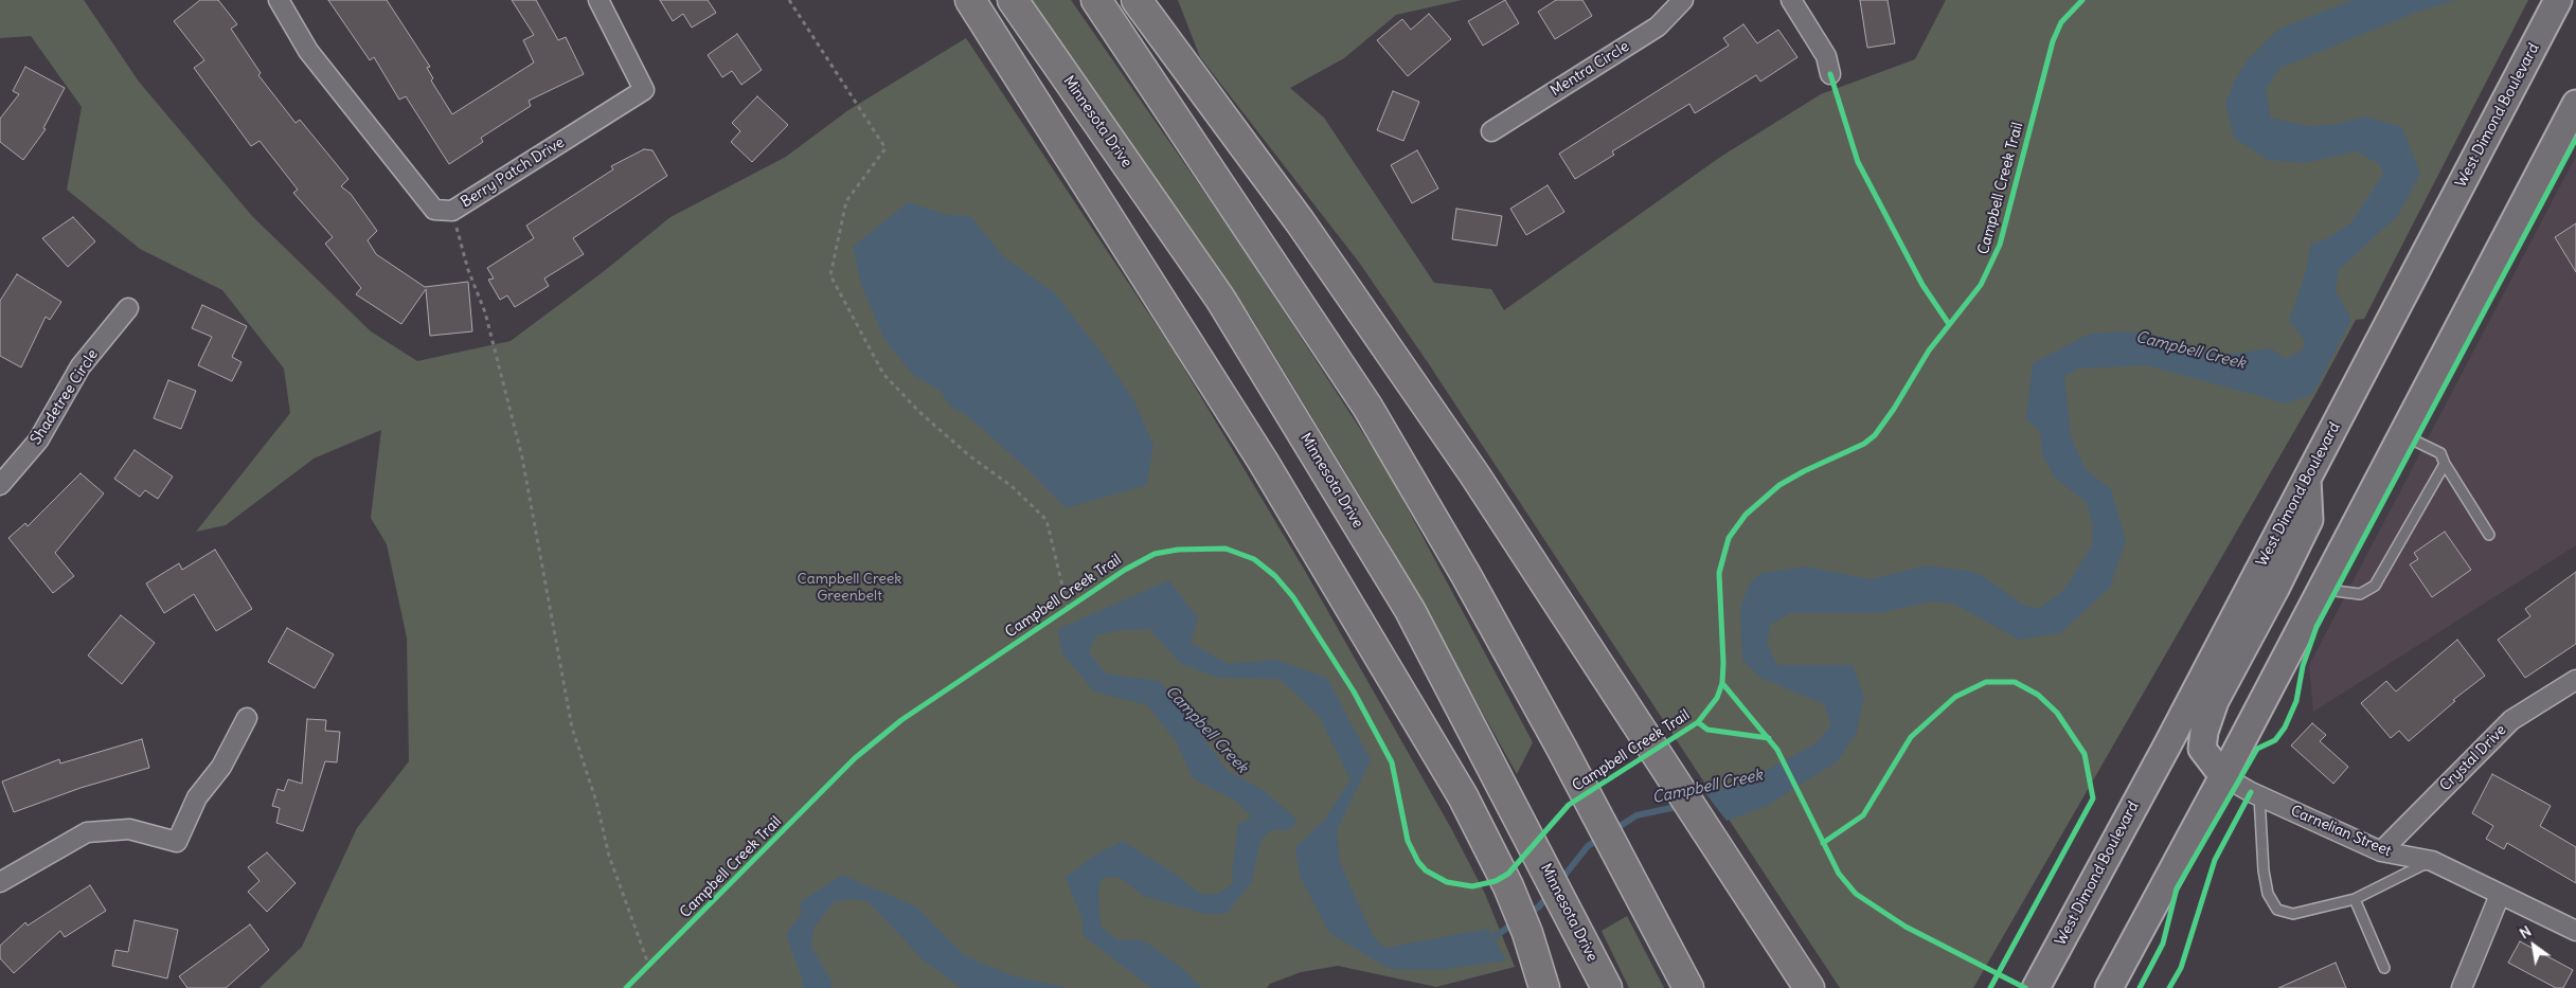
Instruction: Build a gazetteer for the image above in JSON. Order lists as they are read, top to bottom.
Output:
{
  "streets": {
    "highway": ["Minnesota Drive"],
    "main road": ["West Dimond Boulevard"],
    "street": [
      "Mentra Circle",
      "Berry Patch Drive",
      "Shadetree Circle",
      "Crystal Drive",
      "Carnelian Street"
    ],
    "cycle path": ["Campbell Creek Trail"]
  },
  "crossings": [
    ["Crystal Drive", "Carnelian Street"]
  ],
  "water": ["Campbell Creek"],
  "parks": ["Campbell Creek Greenbelt"],
  "north": "top left"
}
